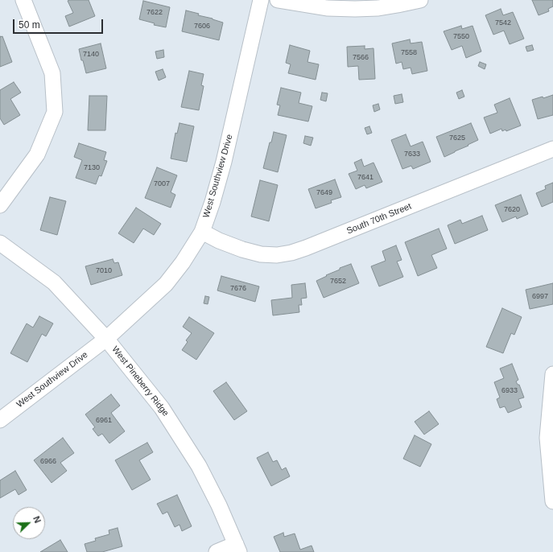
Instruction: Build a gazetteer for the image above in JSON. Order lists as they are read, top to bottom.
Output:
{
  "streets": {
    "street": ["West Southview Drive", "South 70th Street", "West Pineberry Ridge"]
  },
  "crossings": [
    ["West Southview Drive", "South 70th Street"],
    ["West Southview Drive", "West Pineberry Ridge"]
  ],
  "house_numbers": [
    "7622",
    "7542",
    "7606",
    "7550",
    "7558",
    "7140",
    "7566",
    "7625",
    "7633",
    "7130",
    "7641",
    "7007",
    "7649",
    "7620",
    "7010",
    "7652",
    "7676",
    "6997",
    "6933",
    "6961",
    "6966"
  ],
  "scale_bar": "50 m",
  "north": "top right"
}
